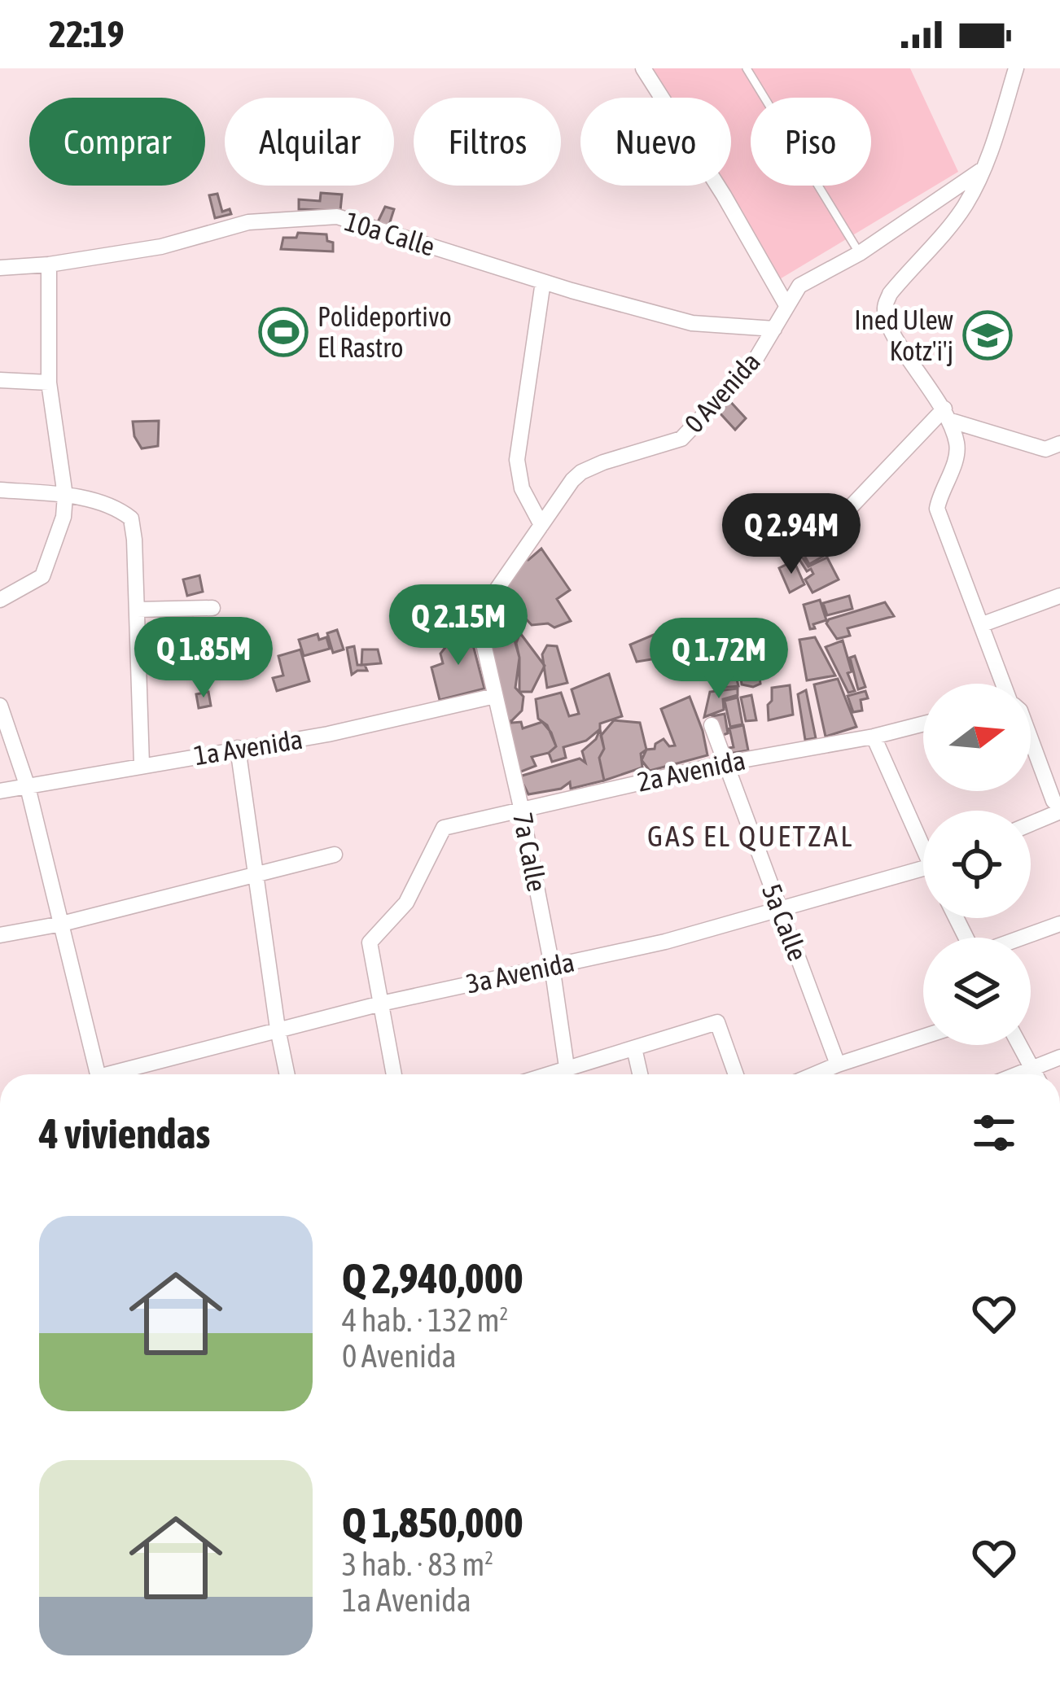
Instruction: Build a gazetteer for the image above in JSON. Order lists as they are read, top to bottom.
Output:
{
  "streets": {
    "street": [
      "10a Calle",
      "0 Avenida",
      "1a Avenida",
      "2a Avenida",
      "7a Calle",
      "5a Calle",
      "3a Avenida"
    ]
  },
  "crossings": [
    ["10a Calle", "0 Avenida"],
    ["0 Avenida", "7a Calle"],
    ["1a Avenida", "7a Calle"],
    ["2a Avenida", "7a Calle"],
    ["2a Avenida", "5a Calle"],
    ["2a Avenida", "3a Avenida"],
    ["7a Calle", "3a Avenida"],
    ["5a Calle", "3a Avenida"]
  ],
  "districts": ["GAS EL QUETZAL"],
  "places": {
    "sports": ["Polideportivo El Rastro"],
    "school or university": ["Ined Ulew Kotz'i'j"]
  },
  "north": "right",
  "page": {
    "status": "22:19",
    "chip": [
      "Comprar",
      "Alquilar",
      "Filtros",
      "Nuevo",
      "Piso"
    ],
    "price": [
      "Q 2.94M",
      "Q 2.15M",
      "Q 1.85M",
      "Q 1.72M"
    ],
    "heading": "4 viviendas",
    "list": [
      {
        "name": "Q 2,940,000",
        "note": "4 hab. · 132 m² · 0 Avenida"
      },
      {
        "name": "Q 1,850,000",
        "note": "3 hab. · 83 m² · 1a Avenida"
      }
    ]
  }
}
